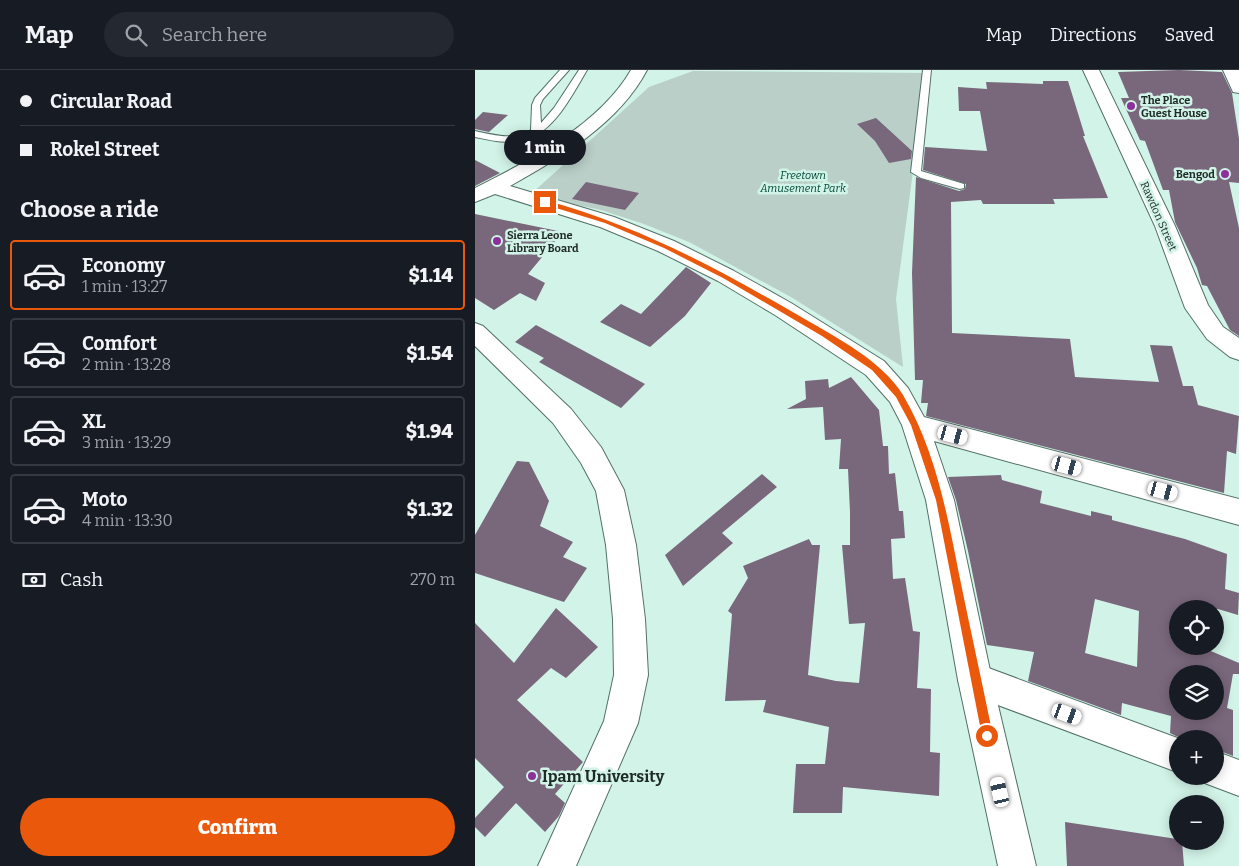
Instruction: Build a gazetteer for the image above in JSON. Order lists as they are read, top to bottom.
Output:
{
  "streets": {
    "main road": ["Rawdon Street"]
  },
  "parks": ["Freetown Amusement Park"],
  "places": [
    "The Place Guest House",
    "Bengod",
    "Sierra Leone Library Board",
    "Ipam University"
  ],
  "page": {
    "header": "Map",
    "search": "Search here",
    "nav": ["Map", "Directions", "Saved"],
    "banner": ["Circular Road", "Rokel Street"],
    "bubble": "1 min",
    "heading": "Choose a ride",
    "list": [
      {
        "name": "Economy",
        "note": "1 min · 13:27",
        "value": "$1.14"
      },
      {
        "name": "Comfort",
        "note": "2 min · 13:28",
        "value": "$1.54"
      },
      {
        "name": "XL",
        "note": "3 min · 13:29",
        "value": "$1.94"
      },
      {
        "name": "Moto",
        "note": "4 min · 13:30",
        "value": "$1.32"
      }
    ],
    "pay": ["Cash", "270 m"],
    "map_buttons": ["+", "−"],
    "buttons": "Confirm"
  }
}
